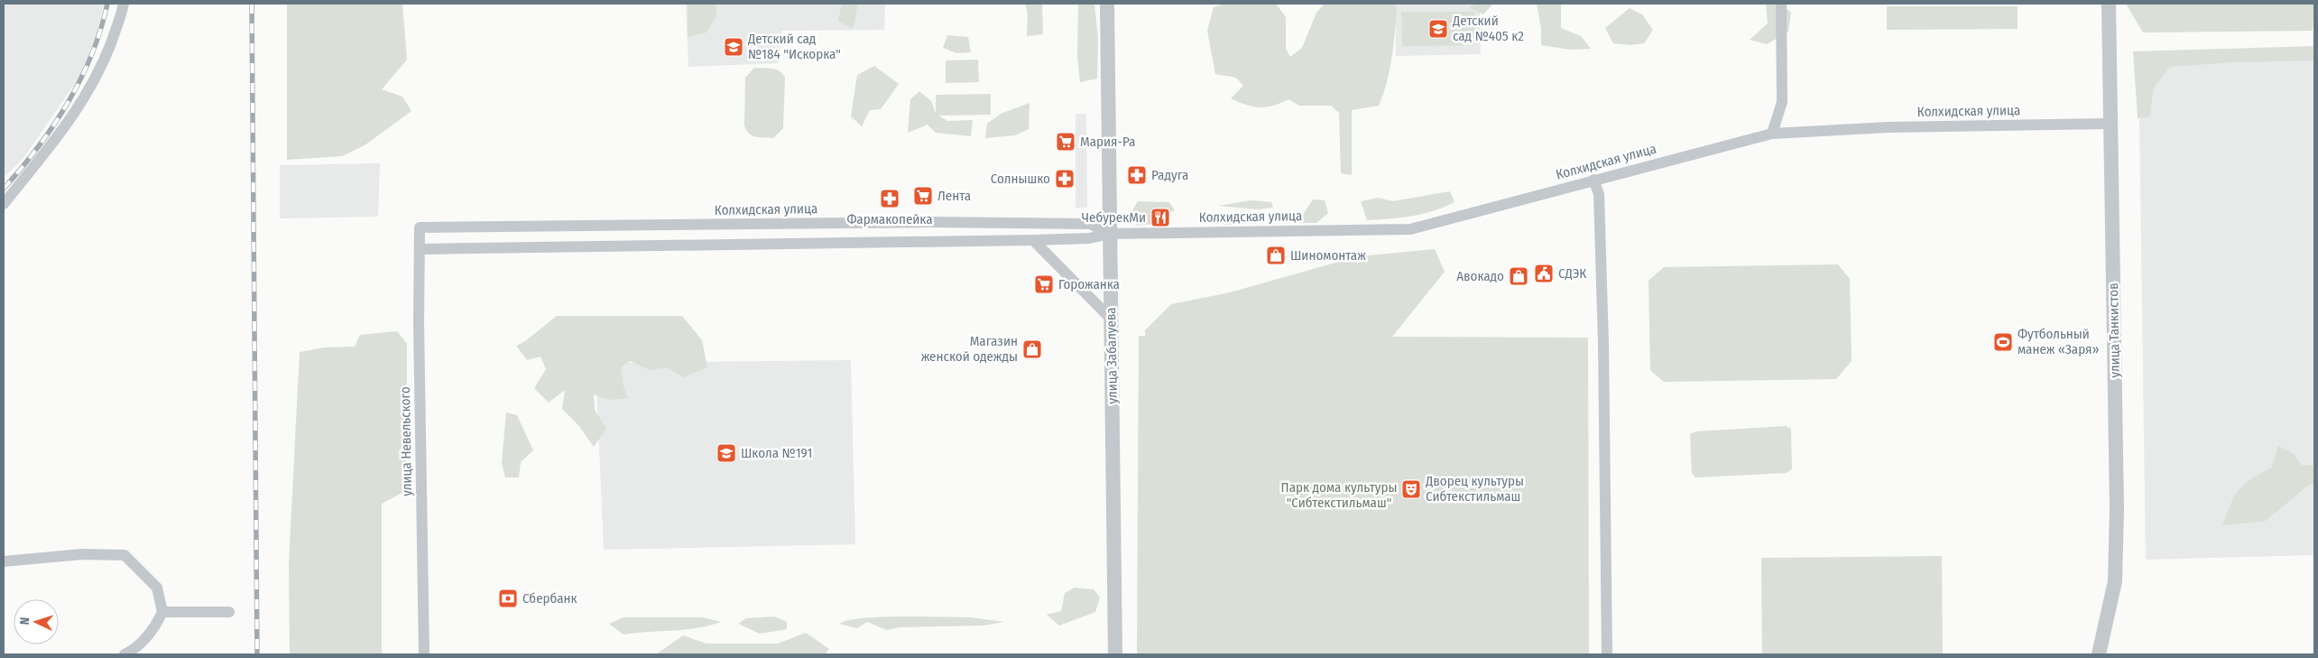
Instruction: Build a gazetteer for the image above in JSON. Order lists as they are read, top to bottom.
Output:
{
  "streets": {
    "street": [
      "Колхидская улица",
      "улица Танкистов",
      "улица Забалуева",
      "улица Невельского"
    ]
  },
  "crossings": [
    ["Колхидская улица", "улица Танкистов"],
    ["Колхидская улица", "улица Забалуева"],
    ["Колхидская улица", "улица Невельского"]
  ],
  "parks": ["Парк дома культуры \"Сибтекстильмаш\""],
  "places": {
    "school or university": ["Детский сад №405 к2", "Детский сад №184 \"Искорка\"", "Школа №191"],
    "supermarket": ["Мария-Ра", "Лента", "Горожанка"],
    "pharmacy": ["Радуга", "Солнышко", "Фармакопейка"],
    "restaurant": ["ЧебурекМи"],
    "shop": ["Шиномонтаж", "Авокадо", "Магазин женской одежды"],
    "public building": ["СДЭК"],
    "sports": ["Футбольный манеж «Заря»"],
    "theatre": ["Дворец культуры Сибтекстильмаш"],
    "bank": ["Сбербанк"]
  },
  "north": "left"
}
